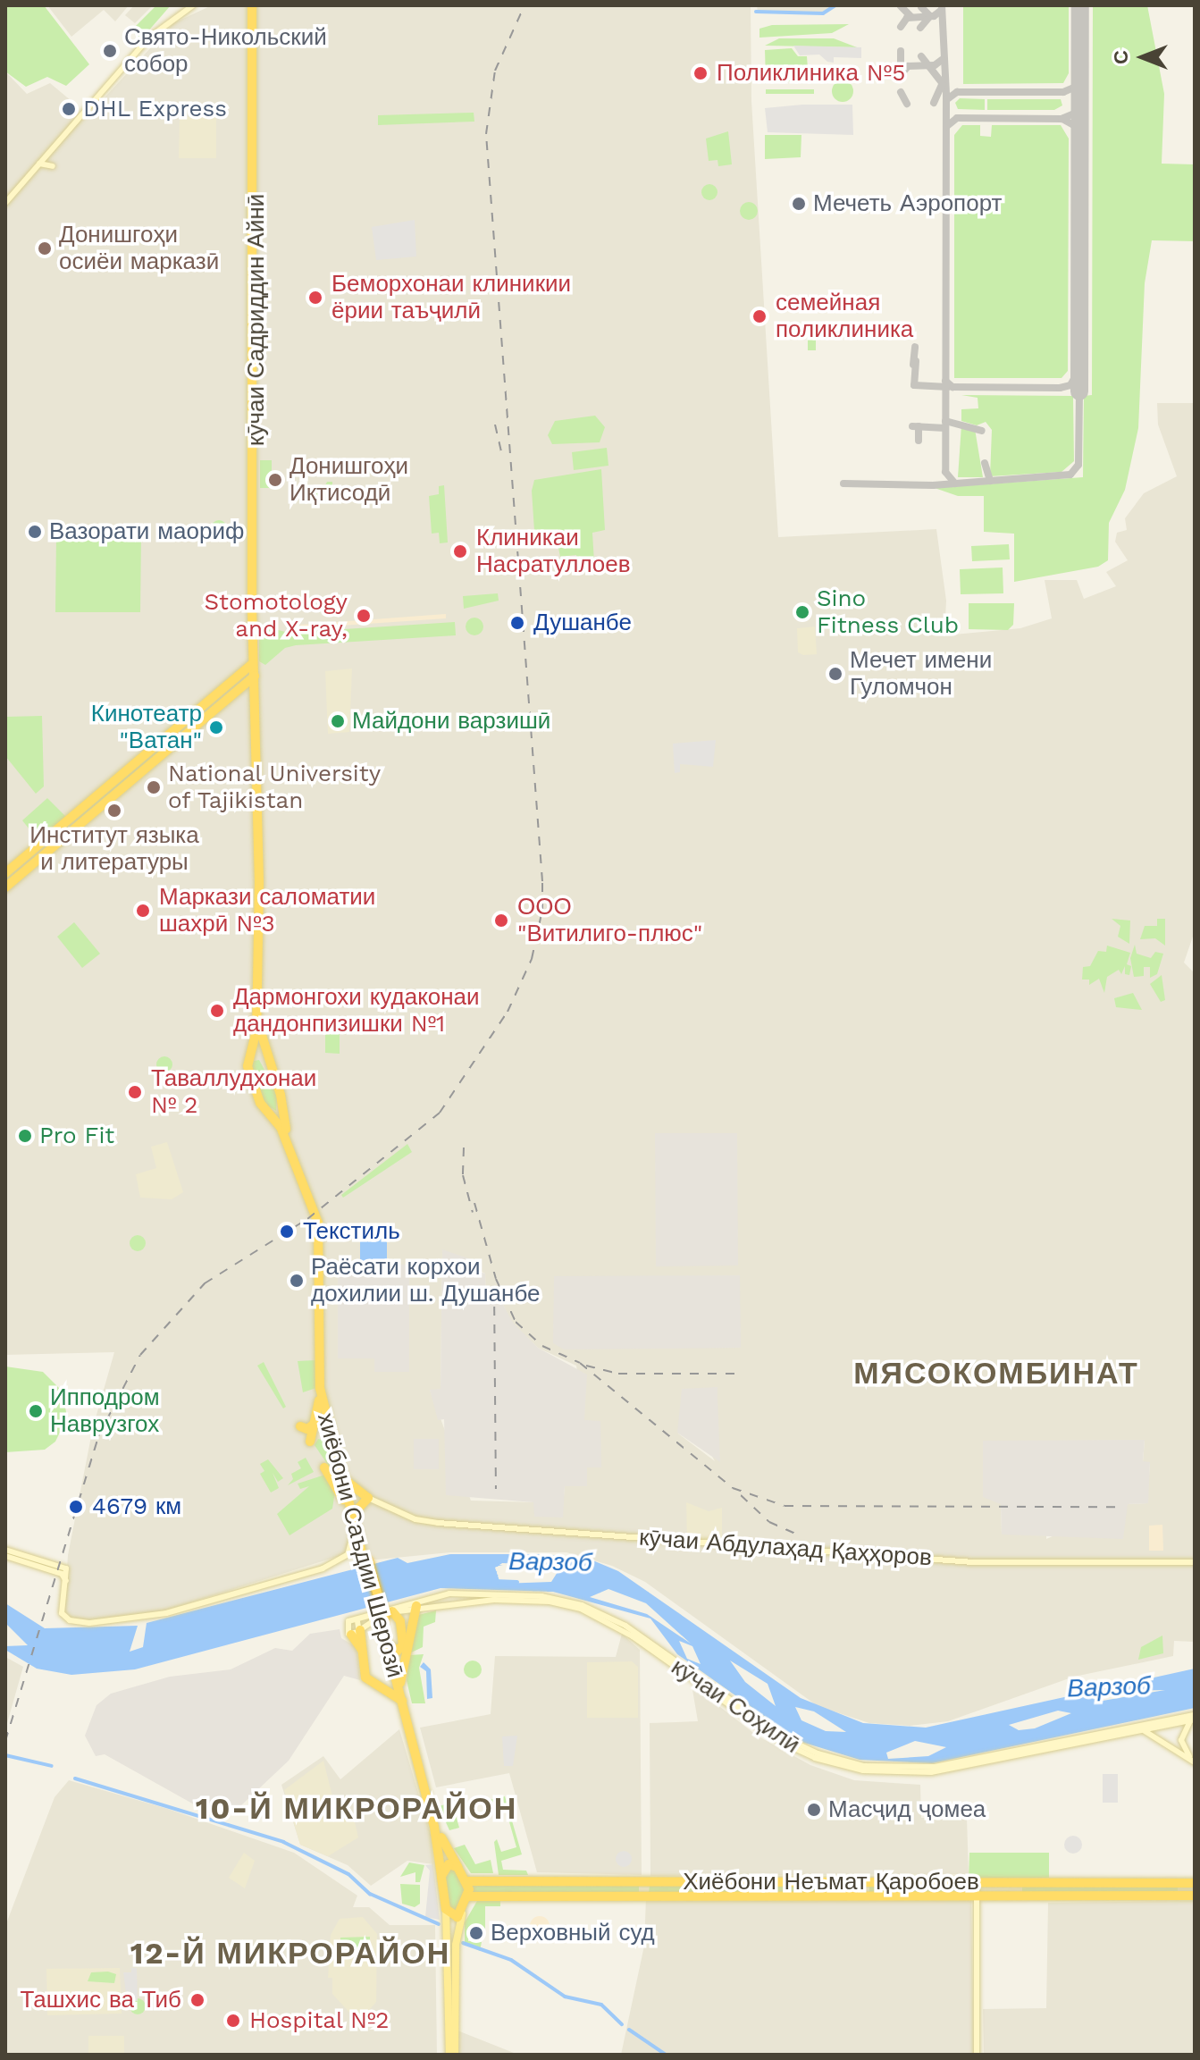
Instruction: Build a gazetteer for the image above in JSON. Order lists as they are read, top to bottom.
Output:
{
  "streets": {
    "highway": ["кӯчаи Садриддин Айнӣ", "хиёбони Саъдии Шерозӣ", "Хиёбони Неъмат Қаробоев"],
    "main road": ["кӯчаи Абдулаҳад Қаҳҳоров", "кӯчаи Соҳилӣ"]
  },
  "crossings": [
    ["кӯчаи Садриддин Айнӣ", "хиёбони Саъдии Шерозӣ"],
    ["хиёбони Саъдии Шерозӣ", "кӯчаи Соҳилӣ"],
    ["хиёбони Саъдии Шерозӣ", "Хиёбони Неъмат Қаробоев"]
  ],
  "districts": ["МЯСОКОМБИНАТ", "10-Й МИКРОРАЙОН", "12-Й МИКРОРАЙОН"],
  "water": ["Варзоб"],
  "places": [
    "Свято-Никольский собор",
    "Поликлиника №5",
    "DHL Express",
    "Мечеть Аэропорт",
    "Донишгоҳи осиёи марказӣ",
    "Беморхонаи клиникии ёрии таъҷилӣ",
    "семейная поликлиника",
    "Донишгоҳи Иқтисодӣ",
    "Вазорати маориф",
    "Клиникаи Насратуллоев",
    "Sino Fitness Club",
    "Stomotology and X-ray,",
    "Душанбе",
    "Мечет имени Гуломчон",
    "Майдони варзишӣ",
    "Кинотеатр \"Ватан\"",
    "National University of Tajikistan",
    "Институт языка и литературы",
    "Маркази саломатии шахрӣ №3",
    "ООО \"Витилиго-плюс\"",
    "Дармонгохи кудаконаи дандонпизишки №1",
    "Таваллудхонаи № 2",
    "Pro Fit",
    "Текстиль",
    "Раёсати корхои дохилии ш. Душанбе",
    "Ипподром Наврузгох",
    "4679 км",
    "Масҷид ҷомеа",
    "Верховный суд",
    "Ташхис ва Тиб",
    "Hospital №2"
  ],
  "north": "left"
}
